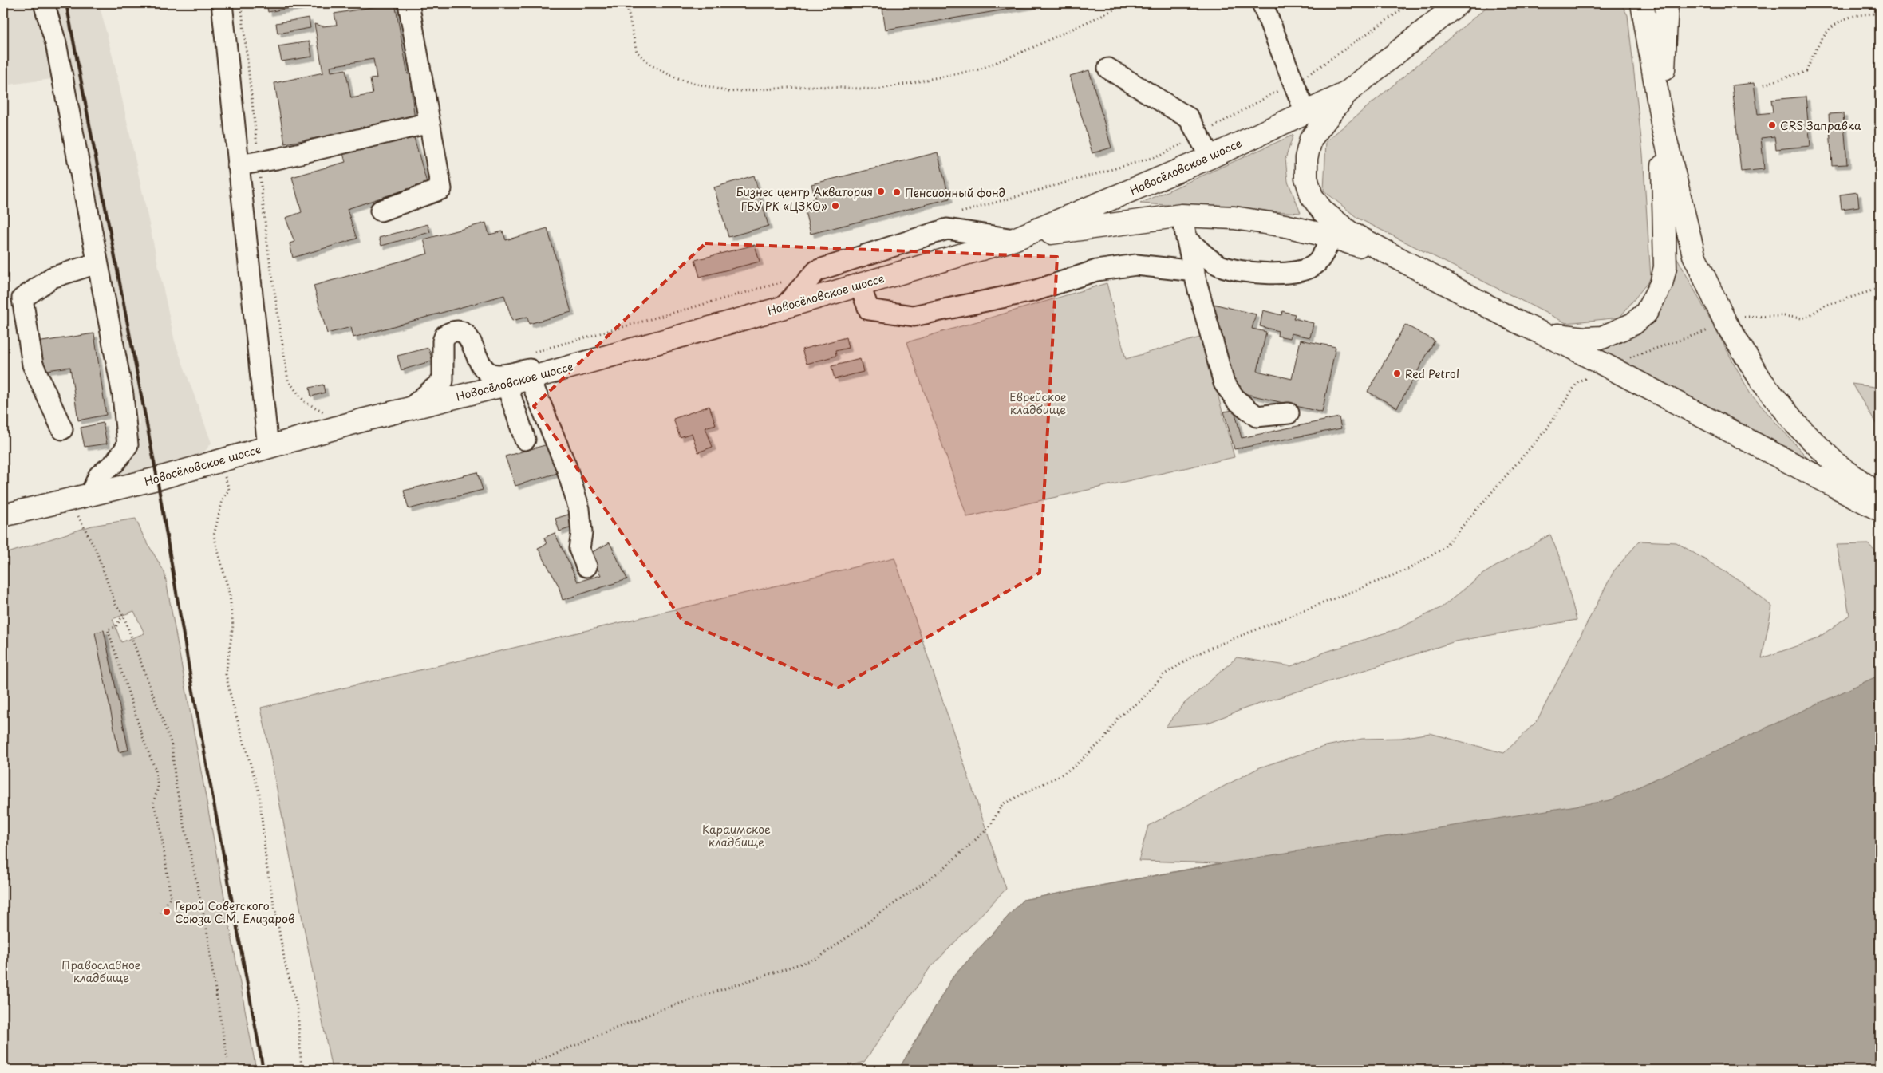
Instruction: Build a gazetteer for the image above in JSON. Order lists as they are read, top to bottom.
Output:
{
  "streets": {
    "main road": ["Новосёловское шоссе"]
  },
  "parks": ["Еврейское кладбище", "Караимское кладбище", "Православное кладбище"],
  "places": [
    "CRS Заправка",
    "Бизнес центр Акватория",
    "Пенсионный фонд",
    "ГБУ РК «ЦЗКО»",
    "Red Petrol",
    "Герой Советского Союза С.М. Елизаров"
  ]
}
